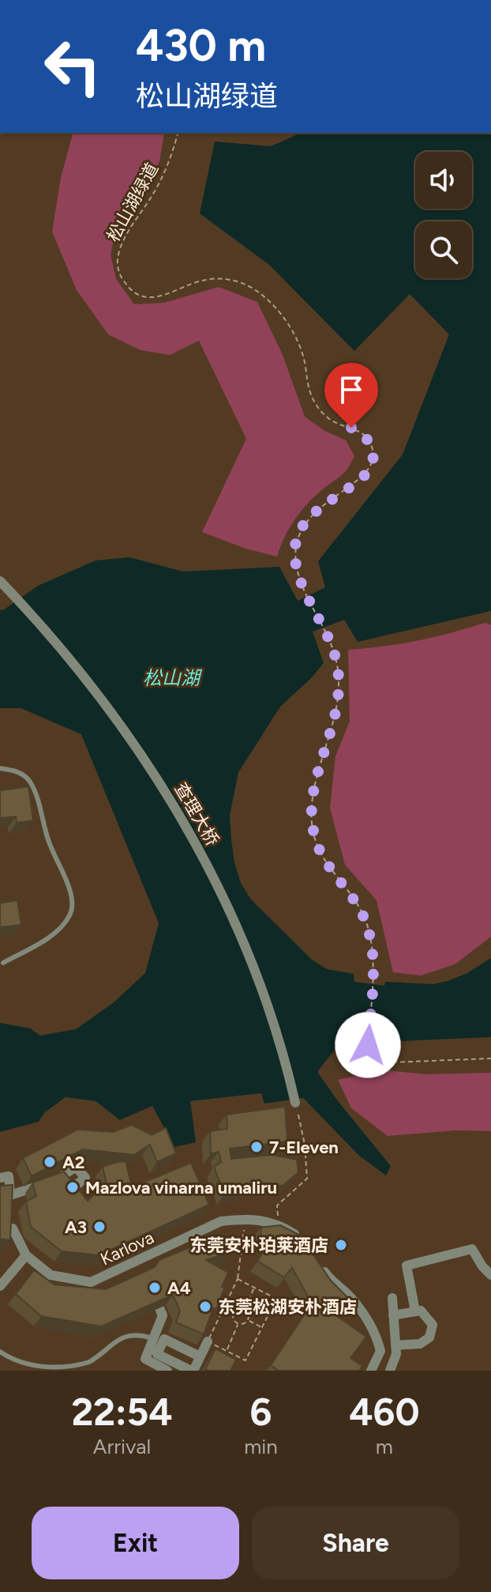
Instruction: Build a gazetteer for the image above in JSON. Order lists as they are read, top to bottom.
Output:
{
  "streets": {
    "street": ["查理大桥", "Karlova"],
    "path": ["松山湖绿道"]
  },
  "water": ["松山湖"],
  "places": [
    "7-Eleven",
    "A2",
    "Mazlova vinarna umaliru",
    "A3",
    "东莞安朴珀莱酒店",
    "A4",
    "东莞松湖安朴酒店"
  ],
  "page": {
    "turn": ["430 m", "松山湖绿道"],
    "eta": [
      "22:54",
      "Arrival",
      "6",
      "min",
      "460",
      "m"
    ],
    "buttons": ["Exit", "Share"]
  }
}
